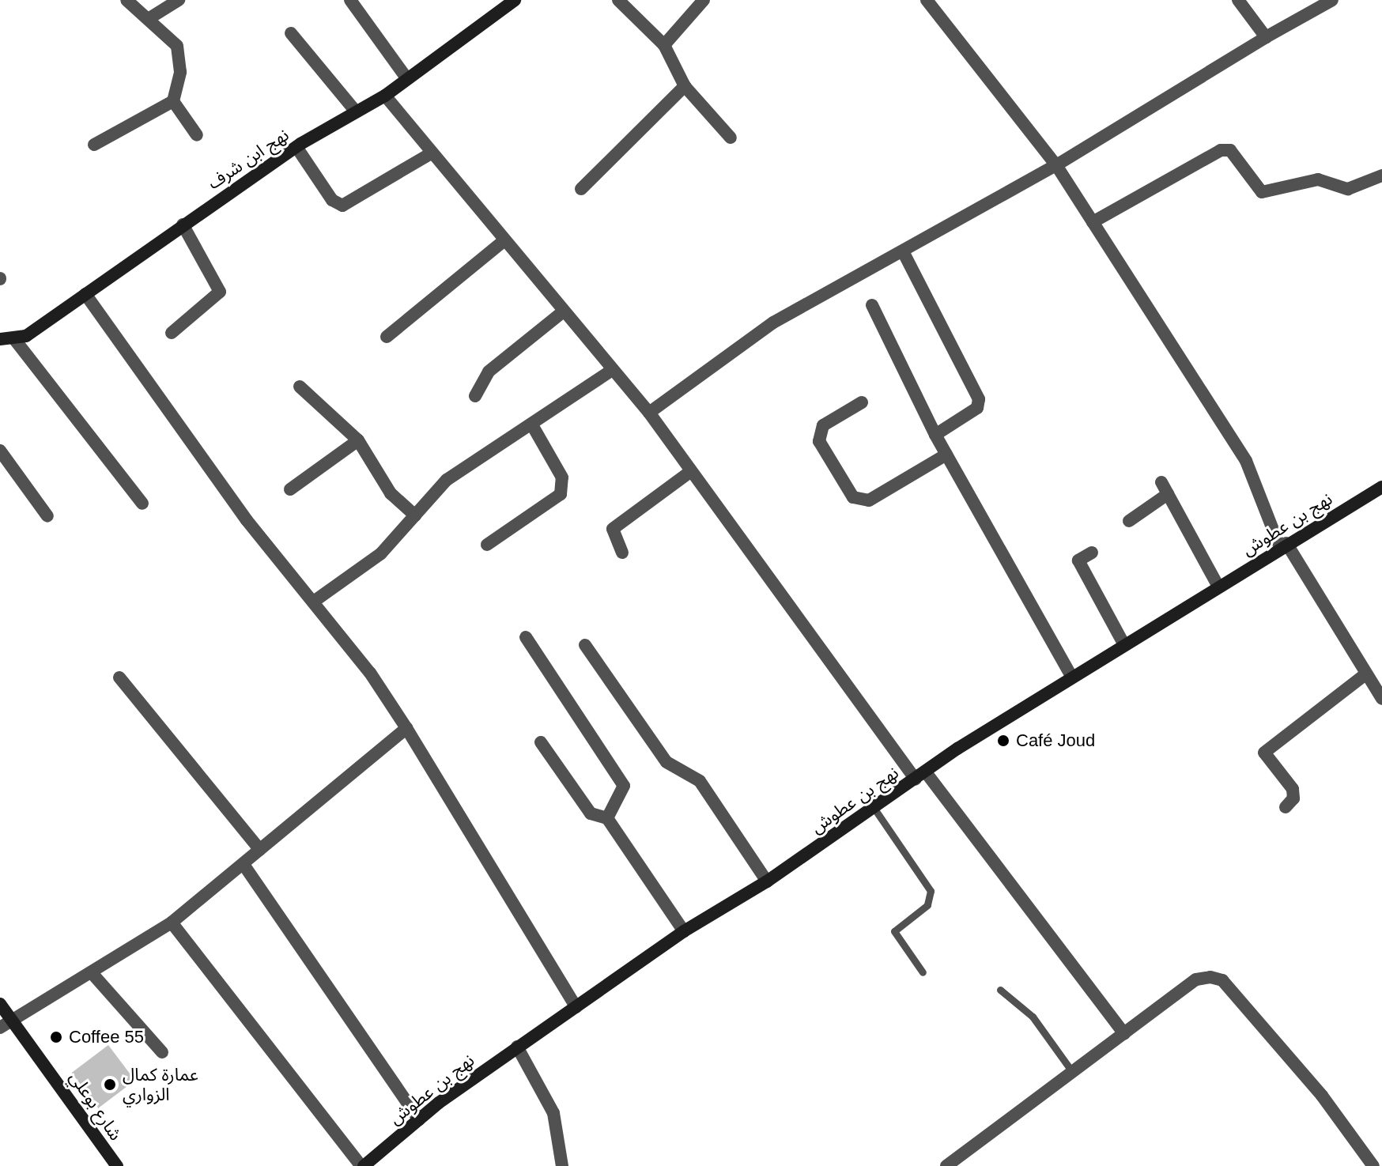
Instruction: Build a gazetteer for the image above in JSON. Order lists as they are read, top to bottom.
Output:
{
  "streets": {
    "street": ["نهج ابن شرف", "نهج بن عطوش", "شارع بوعلي"]
  },
  "places": ["Café Joud", "Coffee 55", "عمارة كمال الزواري"]
}
